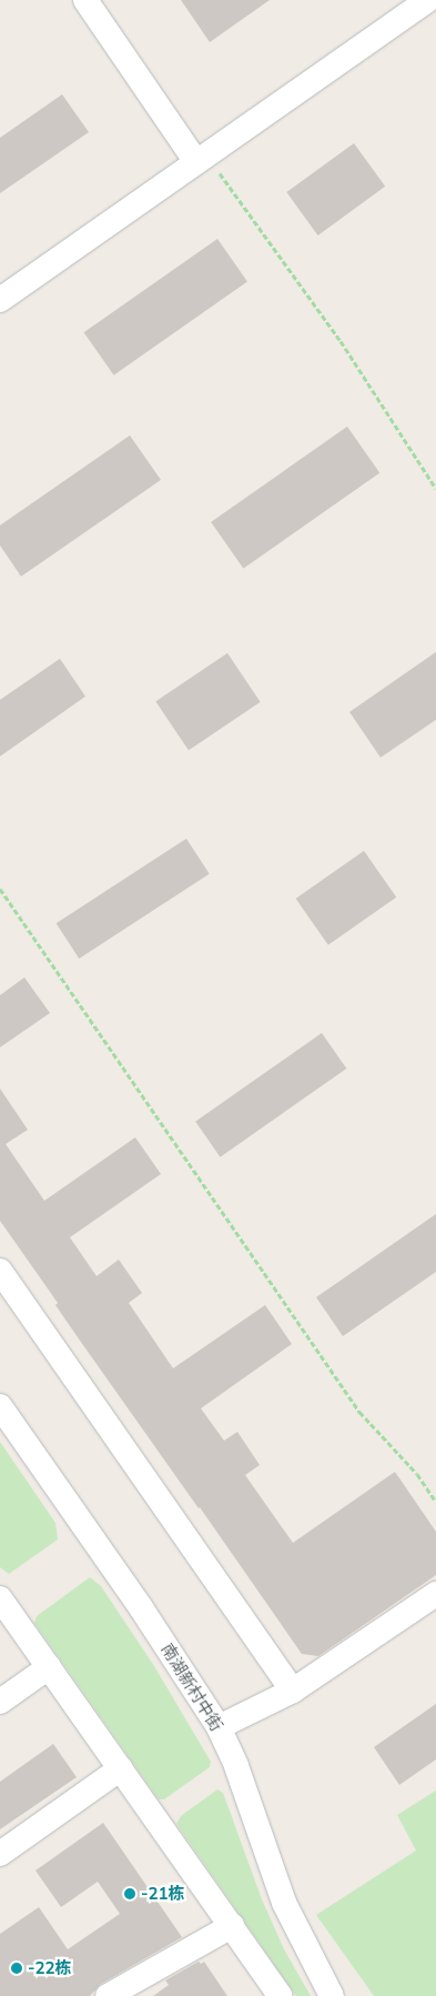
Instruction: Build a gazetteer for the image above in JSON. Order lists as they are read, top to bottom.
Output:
{
  "streets": {
    "street": ["南湖新村中街"]
  },
  "places": ["-21栋", "-22栋"]
}
